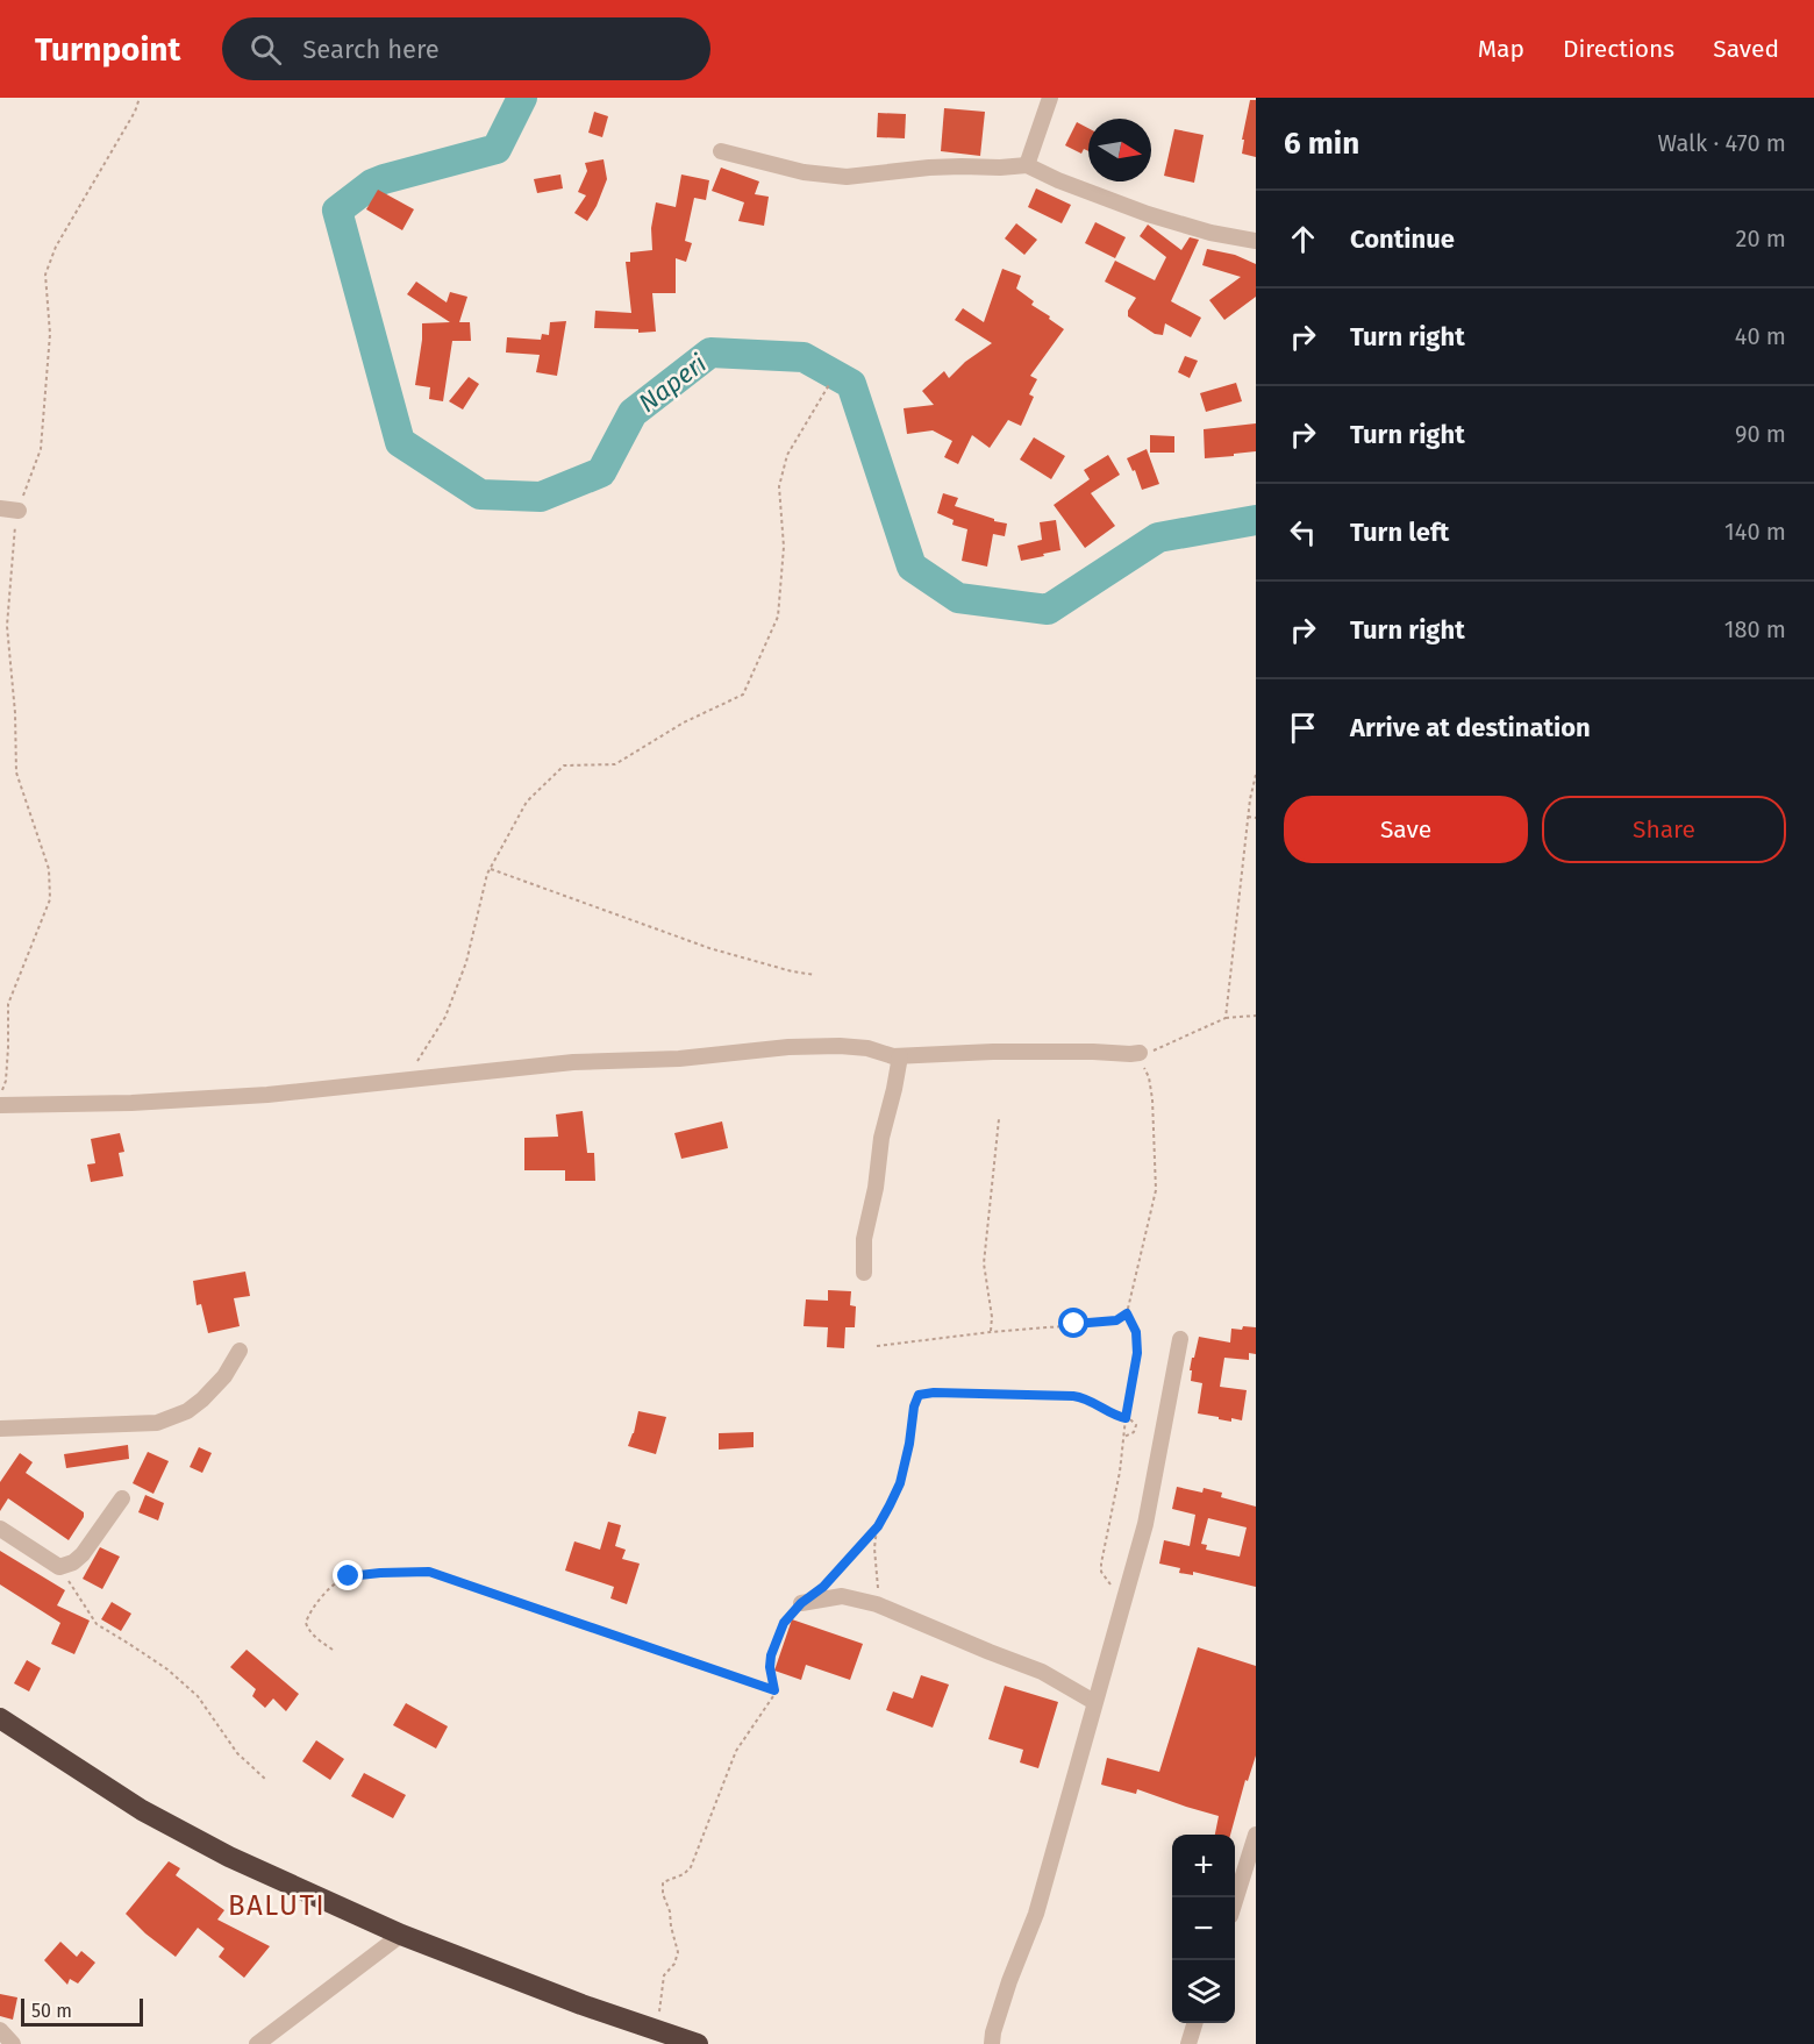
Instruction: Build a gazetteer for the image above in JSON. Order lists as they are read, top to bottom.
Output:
{
  "districts": ["BALUTI"],
  "water": ["Naperi"],
  "scale_bar": "50 m",
  "north": "right",
  "page": {
    "header": "Turnpoint",
    "search": "Search here",
    "nav": ["Map", "Directions", "Saved"],
    "heading": ["6 min", "Walk · 470 m"],
    "list": [
      ["Continue", "20 m"],
      ["Turn right", "40 m"],
      ["Turn right", "90 m"],
      ["Turn left", "140 m"],
      ["Turn right", "180 m"],
      "Arrive at destination"
    ],
    "buttons": ["Save", "Share"],
    "map_buttons": ["+", "−"],
    "scale": "50 m"
  }
}
